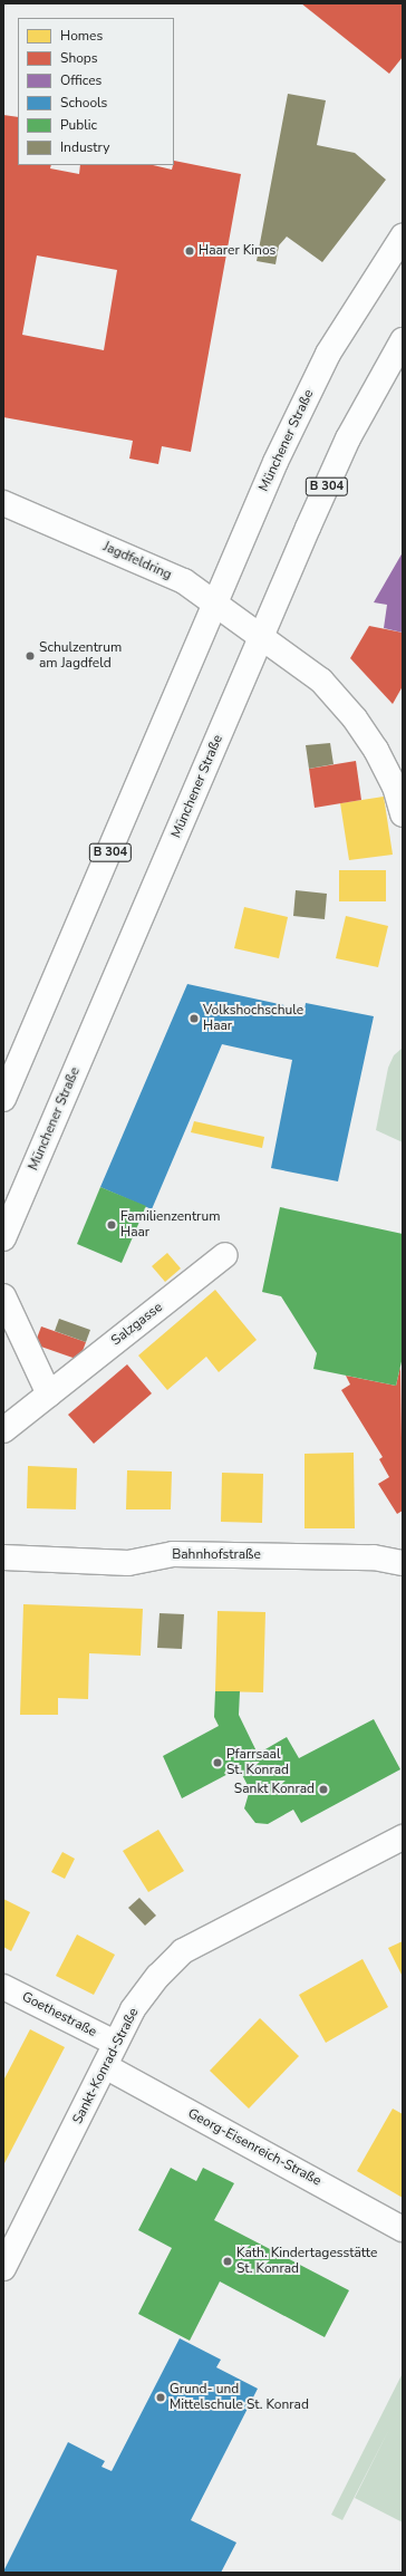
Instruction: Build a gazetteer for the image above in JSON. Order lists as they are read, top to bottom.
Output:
{
  "streets": {
    "street": [
      "Münchener Straße",
      "B 304",
      "Jagdfeldring",
      "Salzgasse",
      "Bahnhofstraße",
      "Goethestraße",
      "Sankt-Konrad-Straße",
      "Georg-Eisenreich-Straße"
    ]
  },
  "crossings": [
    ["Münchener Straße", "Jagdfeldring"],
    ["Goethestraße", "Sankt-Konrad-Straße"],
    ["Sankt-Konrad-Straße", "Georg-Eisenreich-Straße"]
  ],
  "places": [
    "Haarer Kinos",
    "Schulzentrum am Jagdfeld",
    "Volkshochschule Haar",
    "Familienzentrum Haar",
    "Pfarrsaal St. Konrad",
    "Sankt Konrad",
    "Kath. Kindertagesstätte St. Konrad",
    "Grund- und Mittelschule St. Konrad"
  ],
  "legend": [
    "Homes",
    "Shops",
    "Offices",
    "Schools",
    "Public",
    "Industry"
  ]
}
